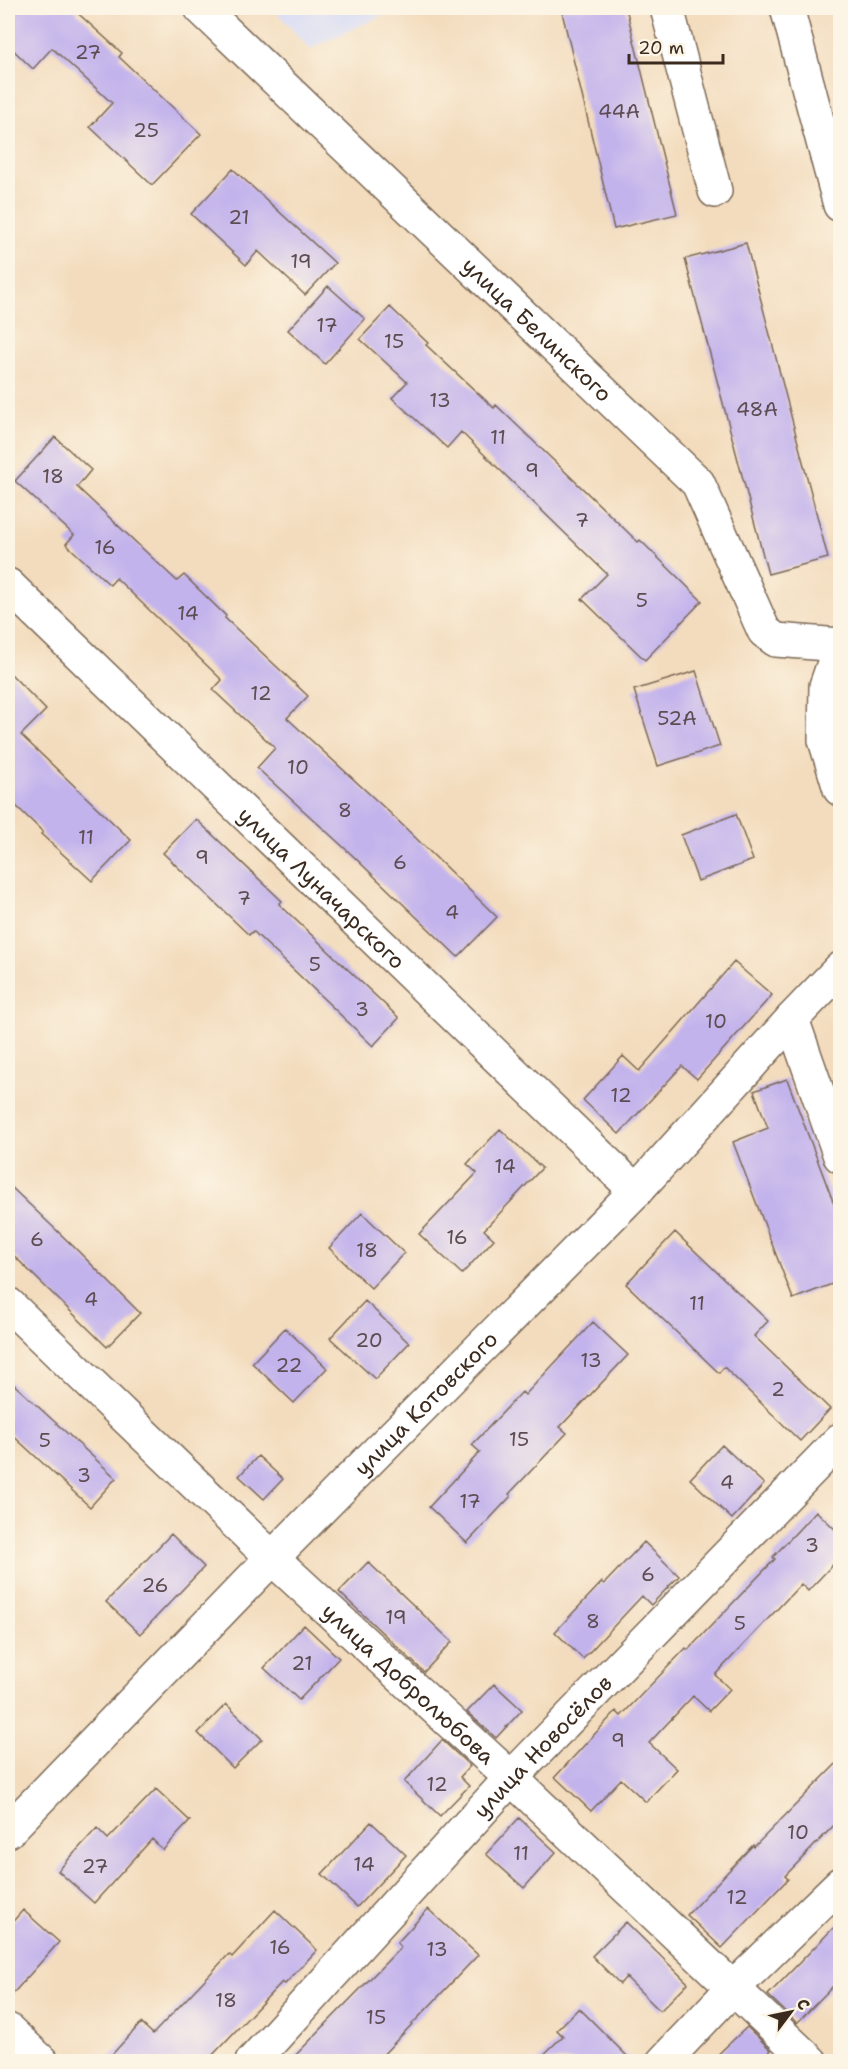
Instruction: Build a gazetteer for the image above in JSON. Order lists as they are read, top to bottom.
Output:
{
  "streets": {
    "street": [
      "улица Белинского",
      "улица Луначарского",
      "улица Котовского",
      "улица Добролюбова",
      "улица Новосёлов"
    ]
  },
  "crossings": [
    ["улица Луначарского", "улица Котовского"],
    ["улица Котовского", "улица Добролюбова"],
    ["улица Добролюбова", "улица Новосёлов"]
  ],
  "house_numbers": [
    "27",
    "44А",
    "25",
    "21",
    "19",
    "17",
    "15",
    "13",
    "48А",
    "11",
    "9",
    "18",
    "7",
    "16",
    "5",
    "14",
    "12",
    "52А",
    "10",
    "8",
    "11",
    "9",
    "6",
    "7",
    "4",
    "5",
    "3",
    "10",
    "12",
    "14",
    "16",
    "6",
    "18",
    "4",
    "11",
    "20",
    "13",
    "22",
    "2",
    "15",
    "5",
    "3",
    "4",
    "17",
    "3",
    "6",
    "26",
    "19",
    "8",
    "5",
    "21",
    "9",
    "12",
    "10",
    "11",
    "14",
    "27",
    "12",
    "16",
    "13",
    "18",
    "15"
  ],
  "scale_bar": "20 m",
  "north": "top right"
}
